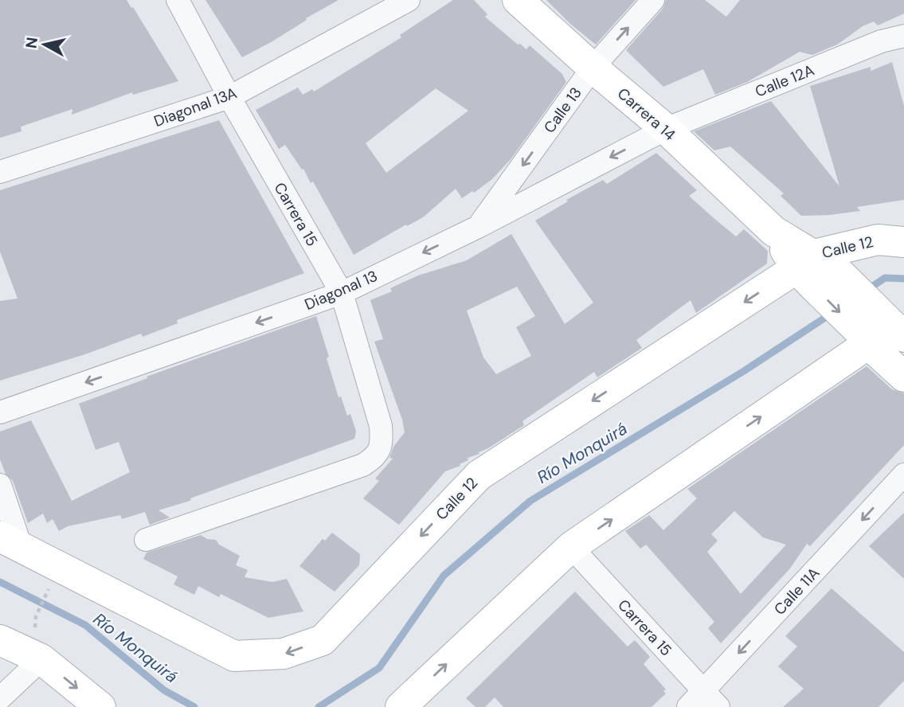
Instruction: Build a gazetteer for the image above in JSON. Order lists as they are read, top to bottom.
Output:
{
  "streets": {
    "street": [
      "Calle 12A",
      "Diagonal 13A",
      "Calle 13",
      "Carrera 14",
      "Carrera 15",
      "Calle 12",
      "Diagonal 13",
      "Calle 11A"
    ]
  },
  "crossings": [
    ["Calle 12A", "Carrera 14"],
    ["Calle 12A", "Diagonal 13"],
    ["Diagonal 13A", "Carrera 15"],
    ["Calle 13", "Carrera 14"],
    ["Calle 13", "Diagonal 13"],
    ["Carrera 14", "Calle 12"],
    ["Carrera 14", "Diagonal 13"],
    ["Carrera 15", "Diagonal 13"],
    ["Carrera 15", "Calle 11A"]
  ],
  "one_way": ["Diagonal 13"],
  "water": ["Río Monquirá"],
  "north": "left"
}
